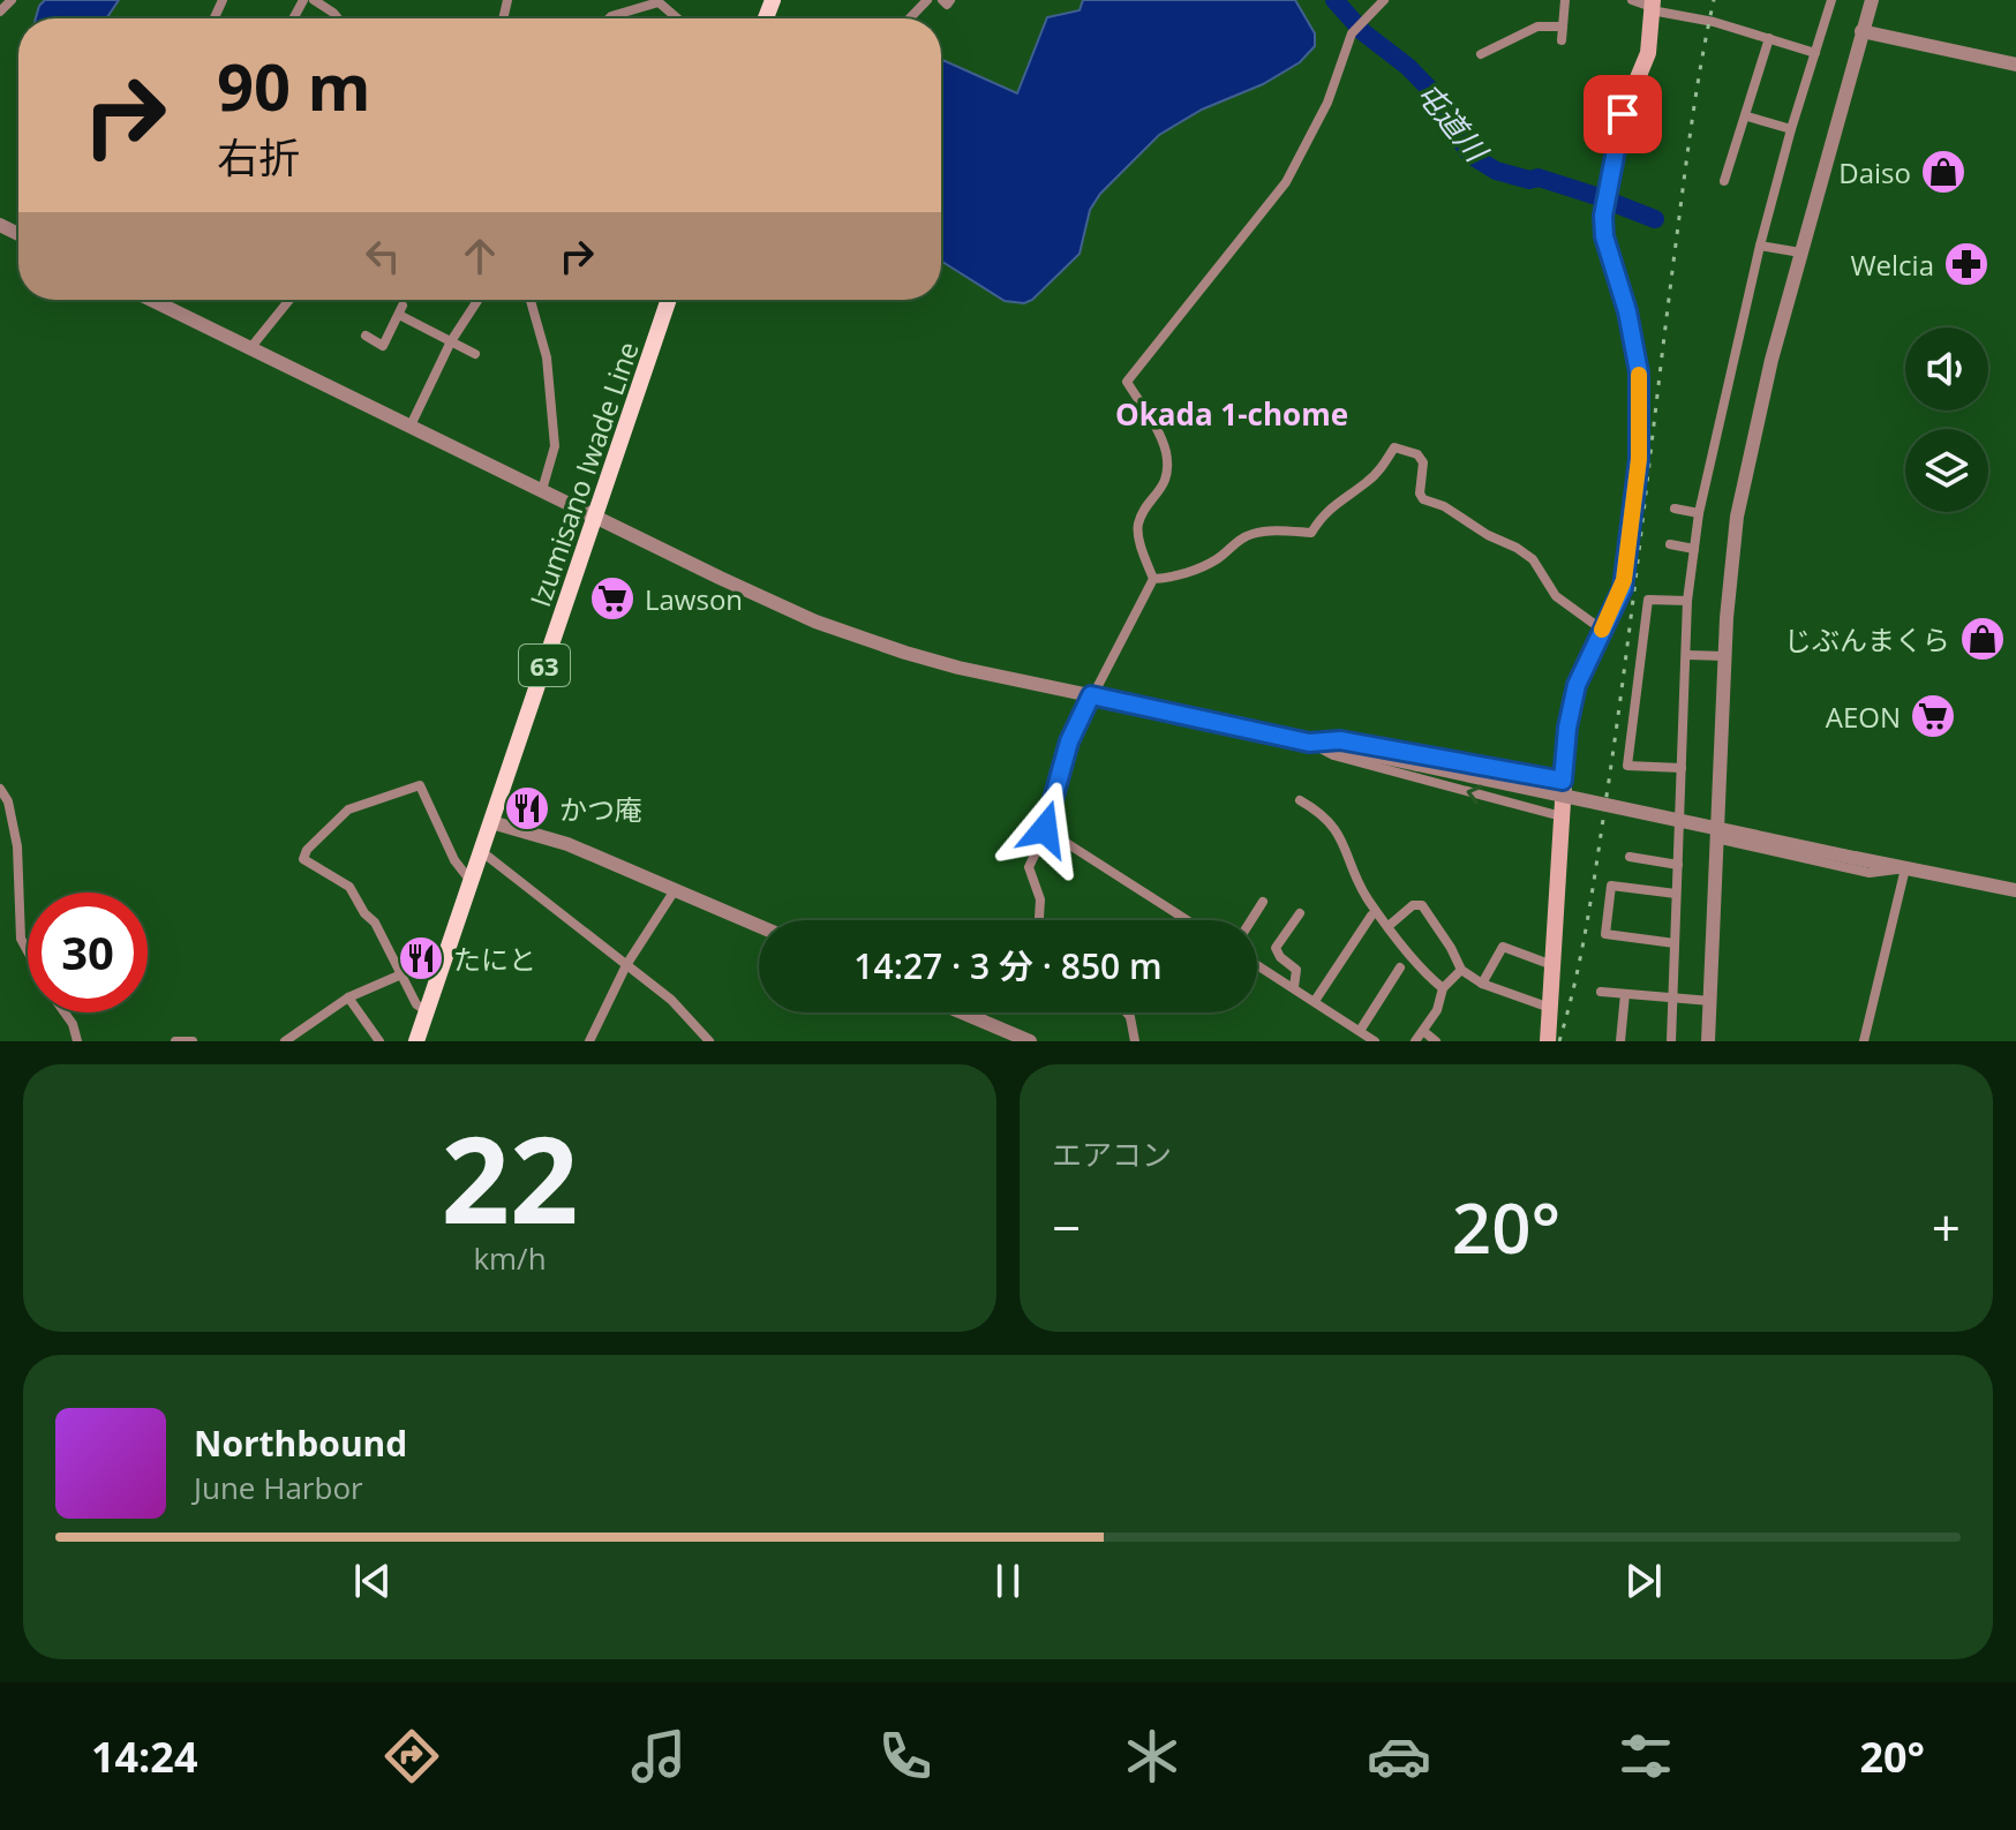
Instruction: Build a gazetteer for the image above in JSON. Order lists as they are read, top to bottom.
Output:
{
  "streets": {
    "main road": ["Izumisano Iwade Line", "63"]
  },
  "districts": ["Okada 1-chome"],
  "water": ["屯道川"],
  "places": {
    "shop": ["Daiso", "じぶんまくら"],
    "pharmacy": ["Welcia"],
    "supermarket": ["Lawson", "AEON"],
    "restaurant": ["かつ庵", "たにと"]
  },
  "page": {
    "turn": ["90 m", "右折"],
    "limit": "30",
    "trip": "14:27 · 3 分 · 850 m",
    "tile": [
      ["22", "km/h"],
      "エアコン"
    ],
    "heat": ["−", "20°", "+"],
    "song": ["Northbound", "June Harbor"],
    "tabs": ["14:24", "20°"]
  }
}
